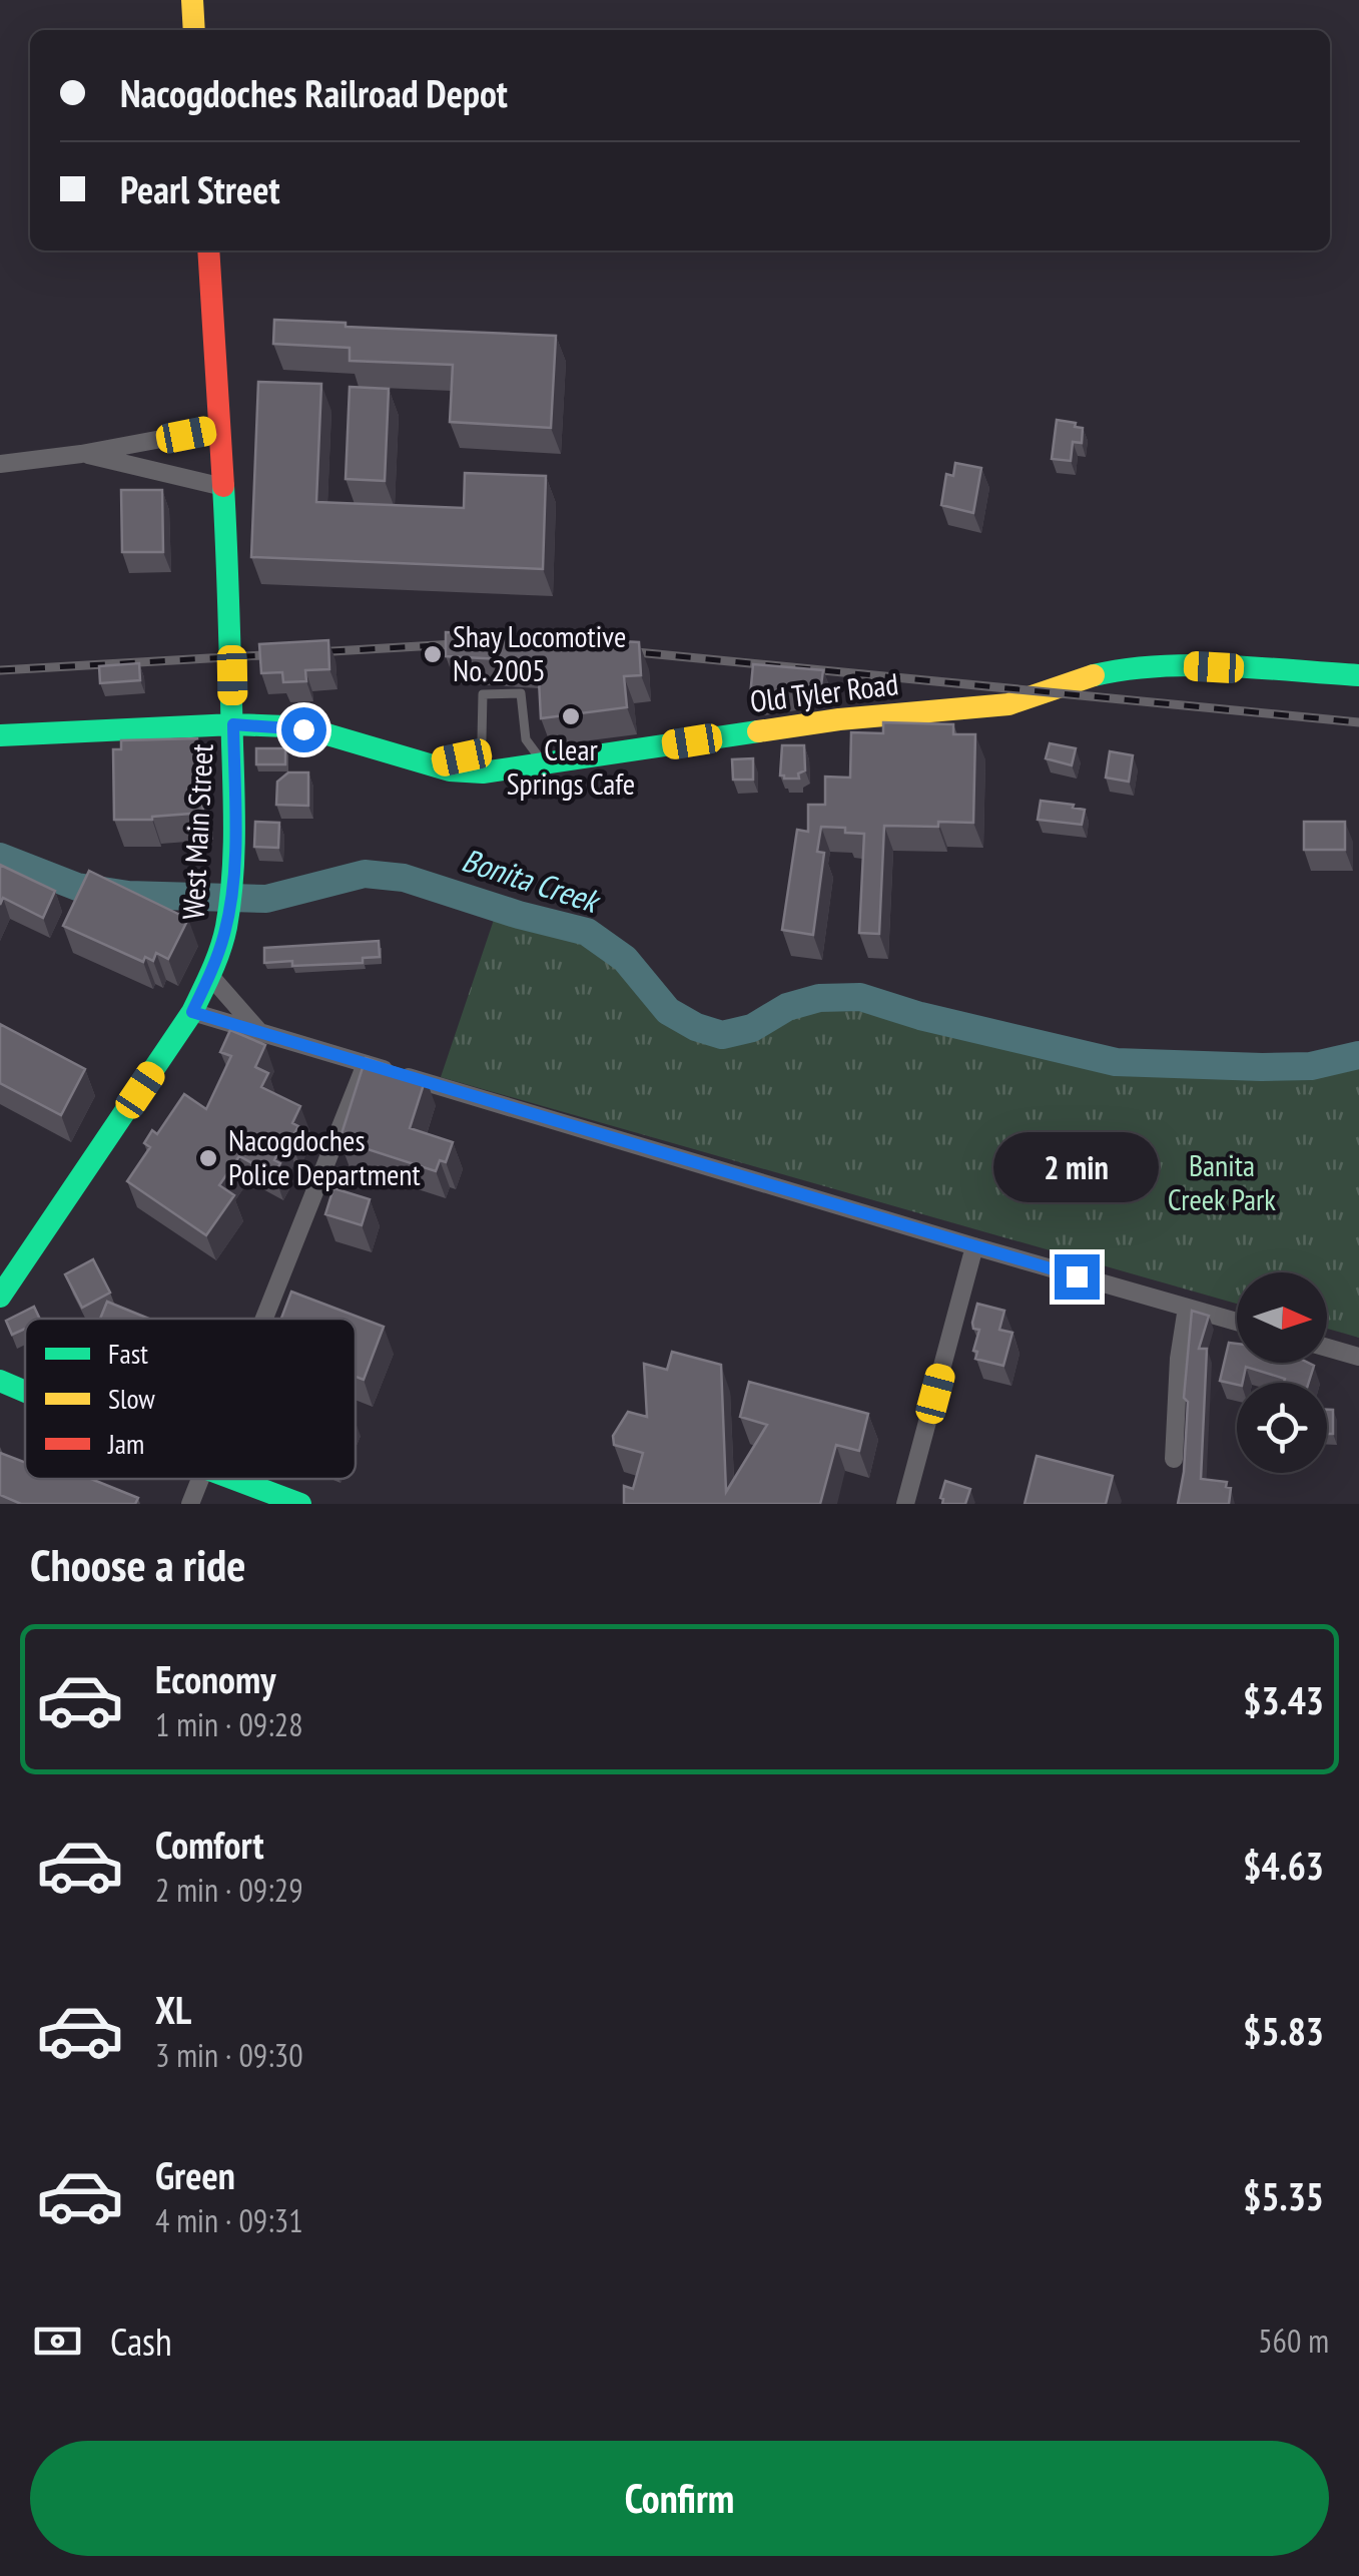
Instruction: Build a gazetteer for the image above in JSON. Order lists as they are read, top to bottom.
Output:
{
  "streets": {
    "main road": ["Old Tyler Road", "West Main Street"]
  },
  "crossings": [
    ["Old Tyler Road", "West Main Street"]
  ],
  "water": ["Bonita Creek"],
  "parks": ["Banita Creek Park"],
  "places": ["Shay Locomotive No. 2005", "Clear Springs Cafe", "Nacogdoches Police Department"],
  "legend": ["Fast", "Slow", "Jam"],
  "north": "right",
  "page": {
    "banner": ["Nacogdoches Railroad Depot", "Pearl Street"],
    "bubble": "2 min",
    "heading": "Choose a ride",
    "list": [
      {
        "name": "Economy",
        "note": "1 min · 09:28",
        "value": "$3.43"
      },
      {
        "name": "Comfort",
        "note": "2 min · 09:29",
        "value": "$4.63"
      },
      {
        "name": "XL",
        "note": "3 min · 09:30",
        "value": "$5.83"
      },
      {
        "name": "Green",
        "note": "4 min · 09:31",
        "value": "$5.35"
      }
    ],
    "pay": ["Cash", "560 m"],
    "buttons": "Confirm"
  }
}
